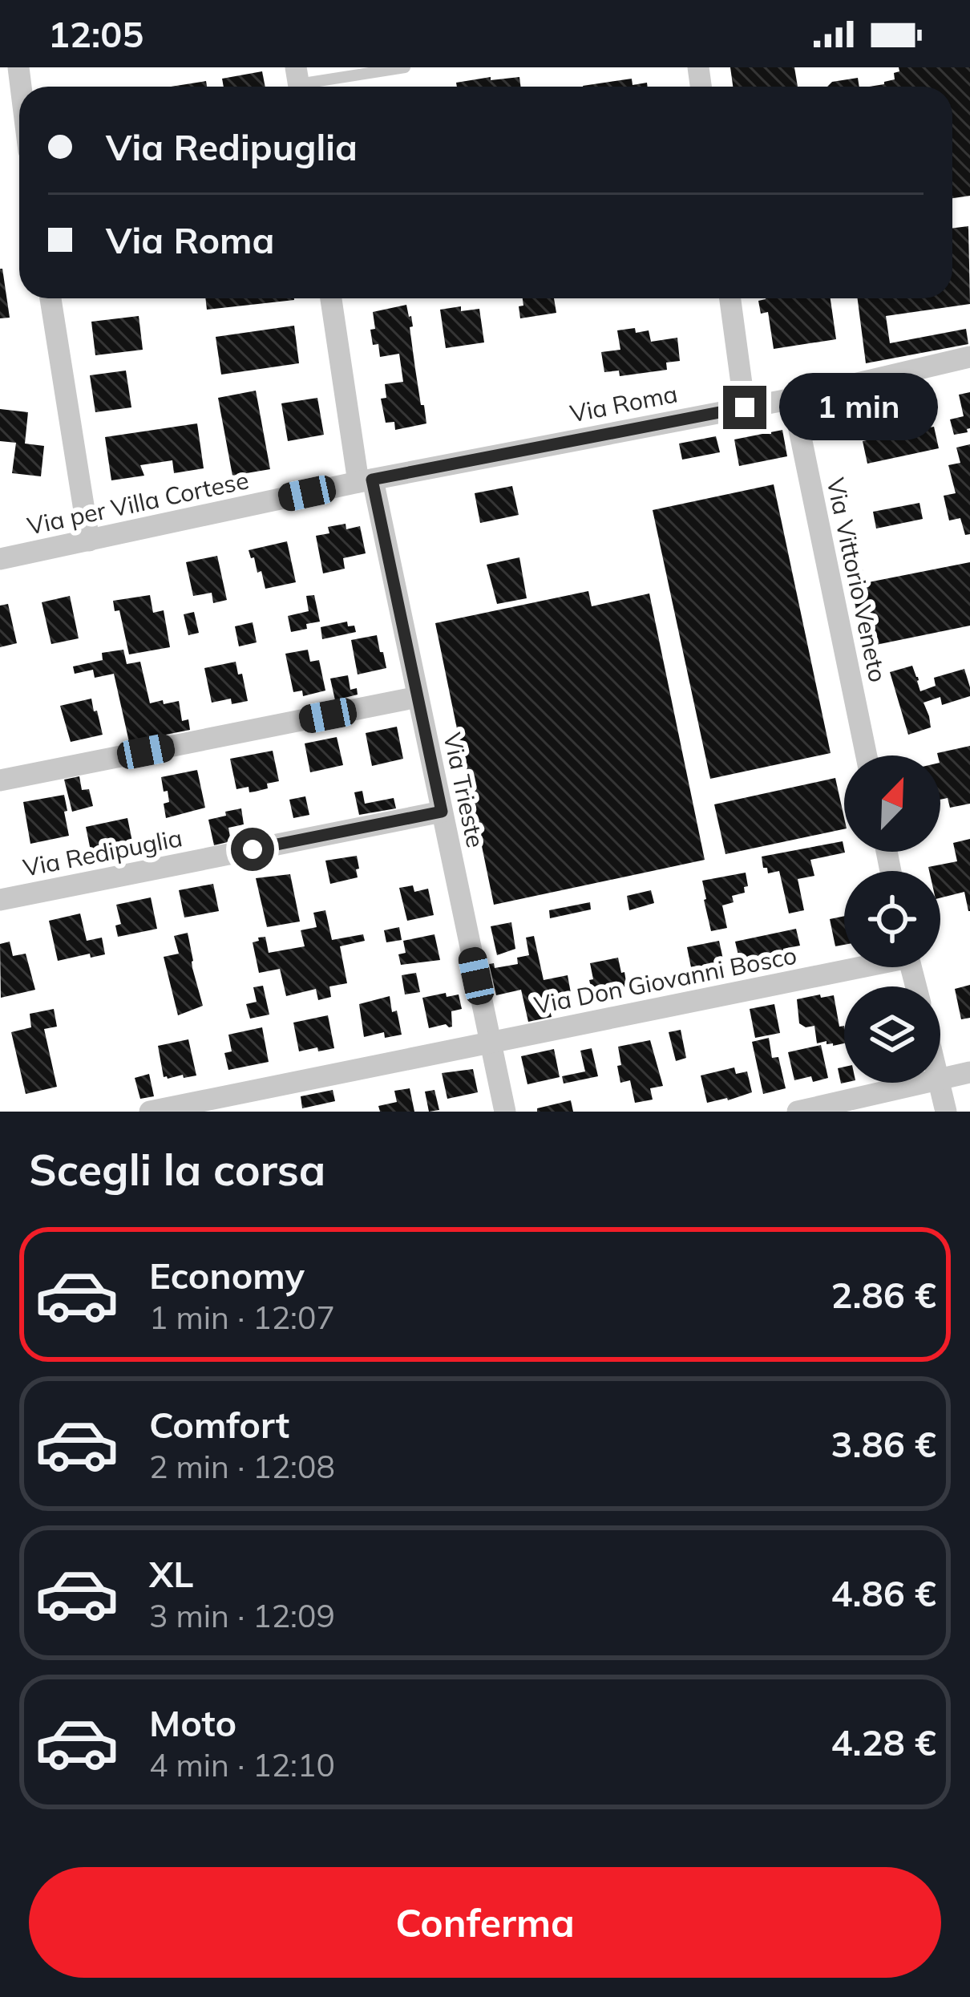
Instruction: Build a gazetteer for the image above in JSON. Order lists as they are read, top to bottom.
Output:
{
  "streets": {
    "street": [
      "Via Roma",
      "Via per Villa Cortese",
      "Via Vittorio Veneto",
      "Via Trieste",
      "Via Redipuglia",
      "Via Don Giovanni Bosco"
    ]
  },
  "crossings": [
    ["Via Roma", "Via per Villa Cortese"],
    ["Via Roma", "Via Vittorio Veneto"],
    ["Via Roma", "Via Trieste"],
    ["Via per Villa Cortese", "Via Trieste"],
    ["Via Trieste", "Via Redipuglia"],
    ["Via Trieste", "Via Don Giovanni Bosco"]
  ],
  "north": "top right",
  "page": {
    "status": "12:05",
    "banner": ["Via Redipuglia", "Via Roma"],
    "bubble": "1 min",
    "heading": "Scegli la corsa",
    "list": [
      {
        "name": "Economy",
        "note": "1 min · 12:07",
        "value": "2.86 €"
      },
      {
        "name": "Comfort",
        "note": "2 min · 12:08",
        "value": "3.86 €"
      },
      {
        "name": "XL",
        "note": "3 min · 12:09",
        "value": "4.86 €"
      },
      {
        "name": "Moto",
        "note": "4 min · 12:10",
        "value": "4.28 €"
      }
    ],
    "buttons": "Conferma"
  }
}
